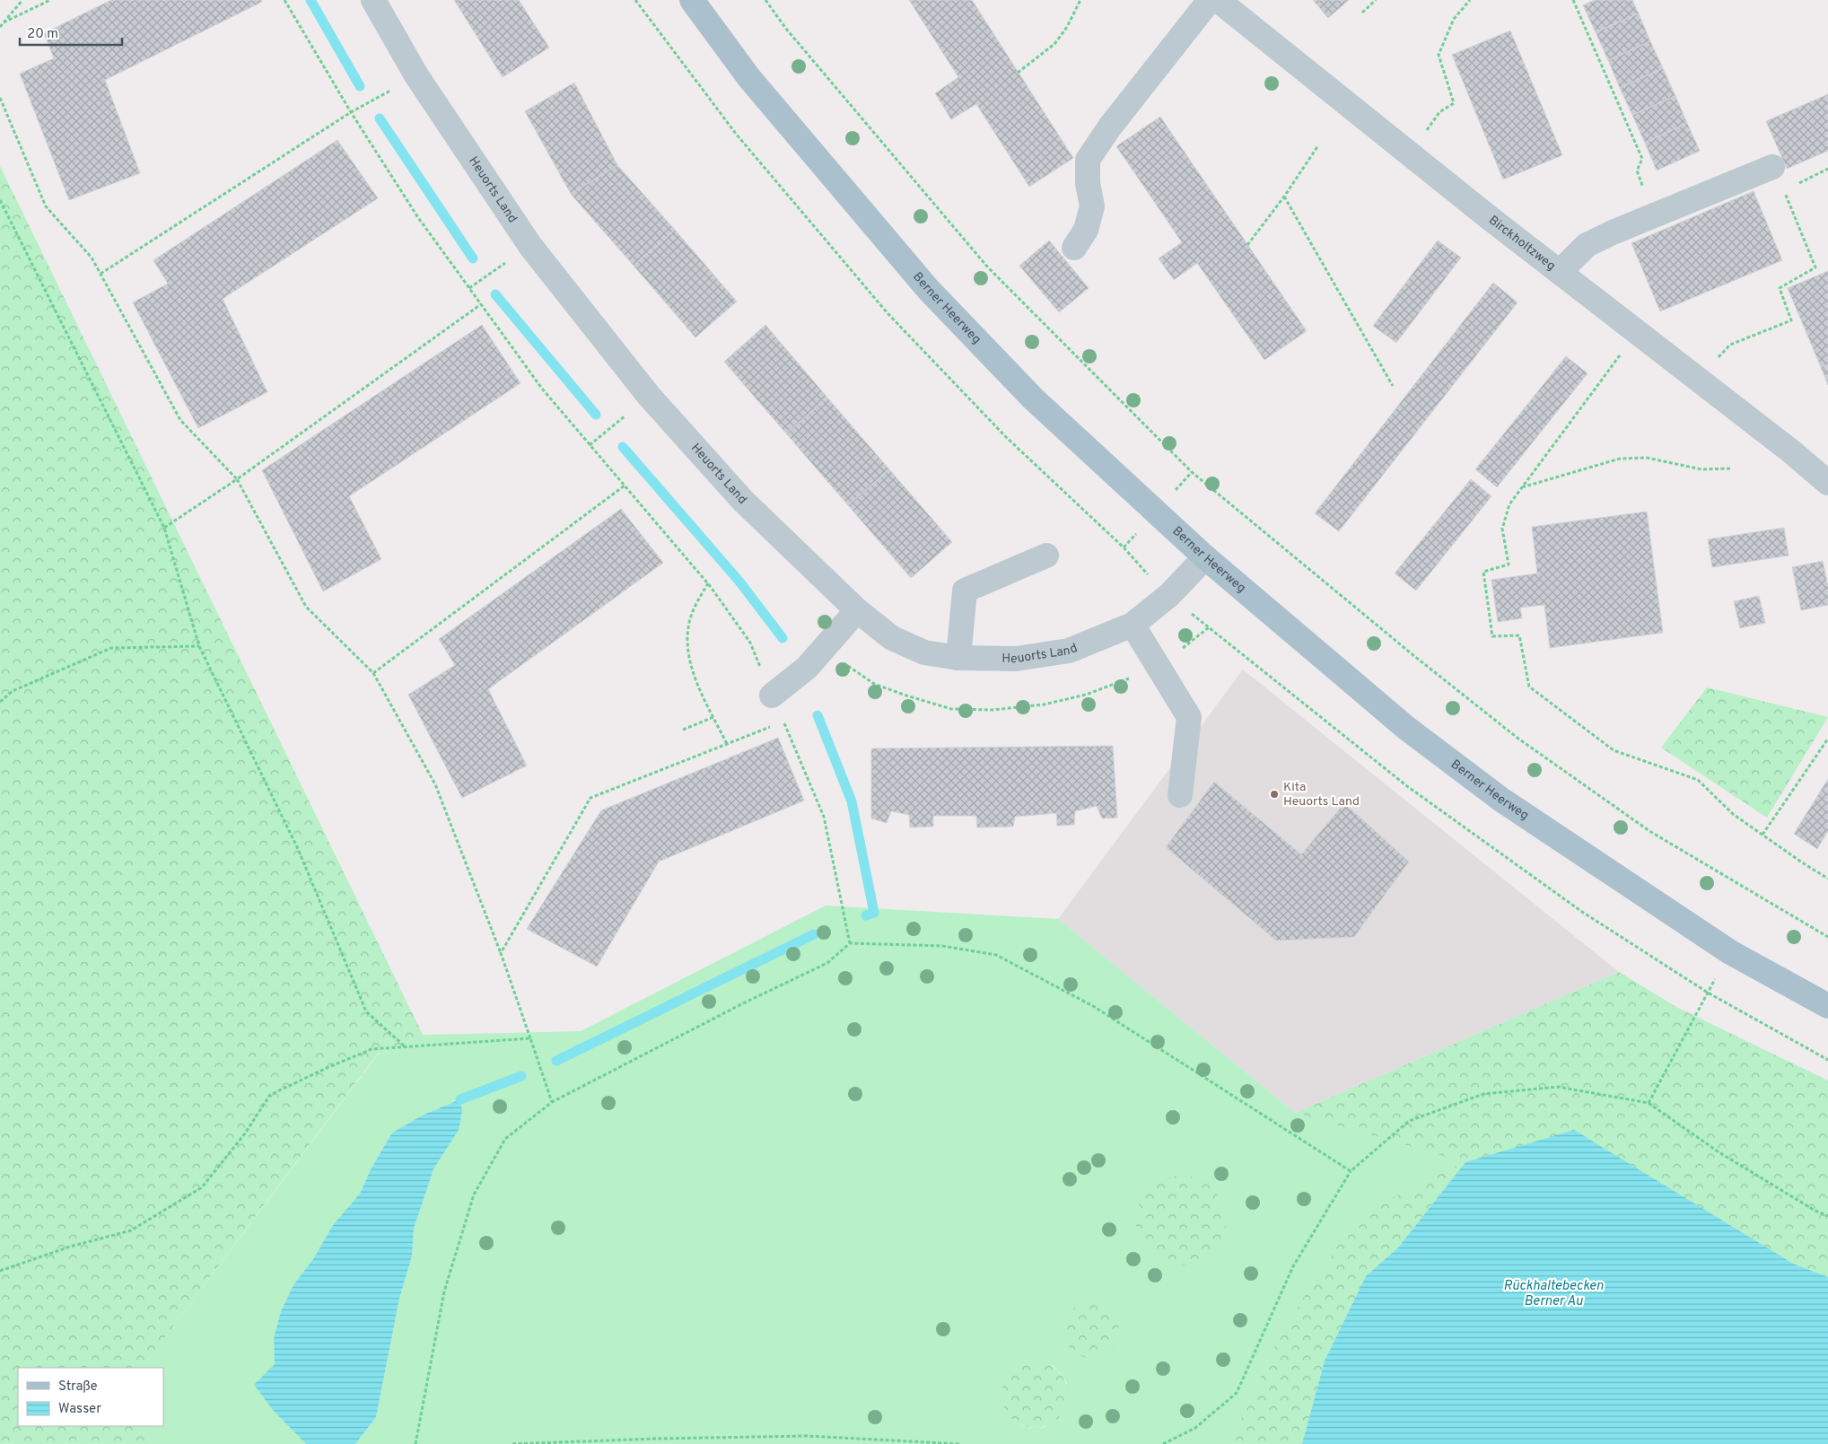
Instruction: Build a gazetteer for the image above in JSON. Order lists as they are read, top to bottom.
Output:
{
  "streets": {
    "main road": ["Berner Heerweg"],
    "street": ["Heuorts Land", "Birckholtzweg"]
  },
  "crossings": [
    ["Heuorts Land", "Berner Heerweg"]
  ],
  "water": ["Rückhaltebecken Berner Au"],
  "places": ["Kita Heuorts Land"],
  "legend": ["Straße", "Wasser"],
  "scale_bar": "20 m"
}
